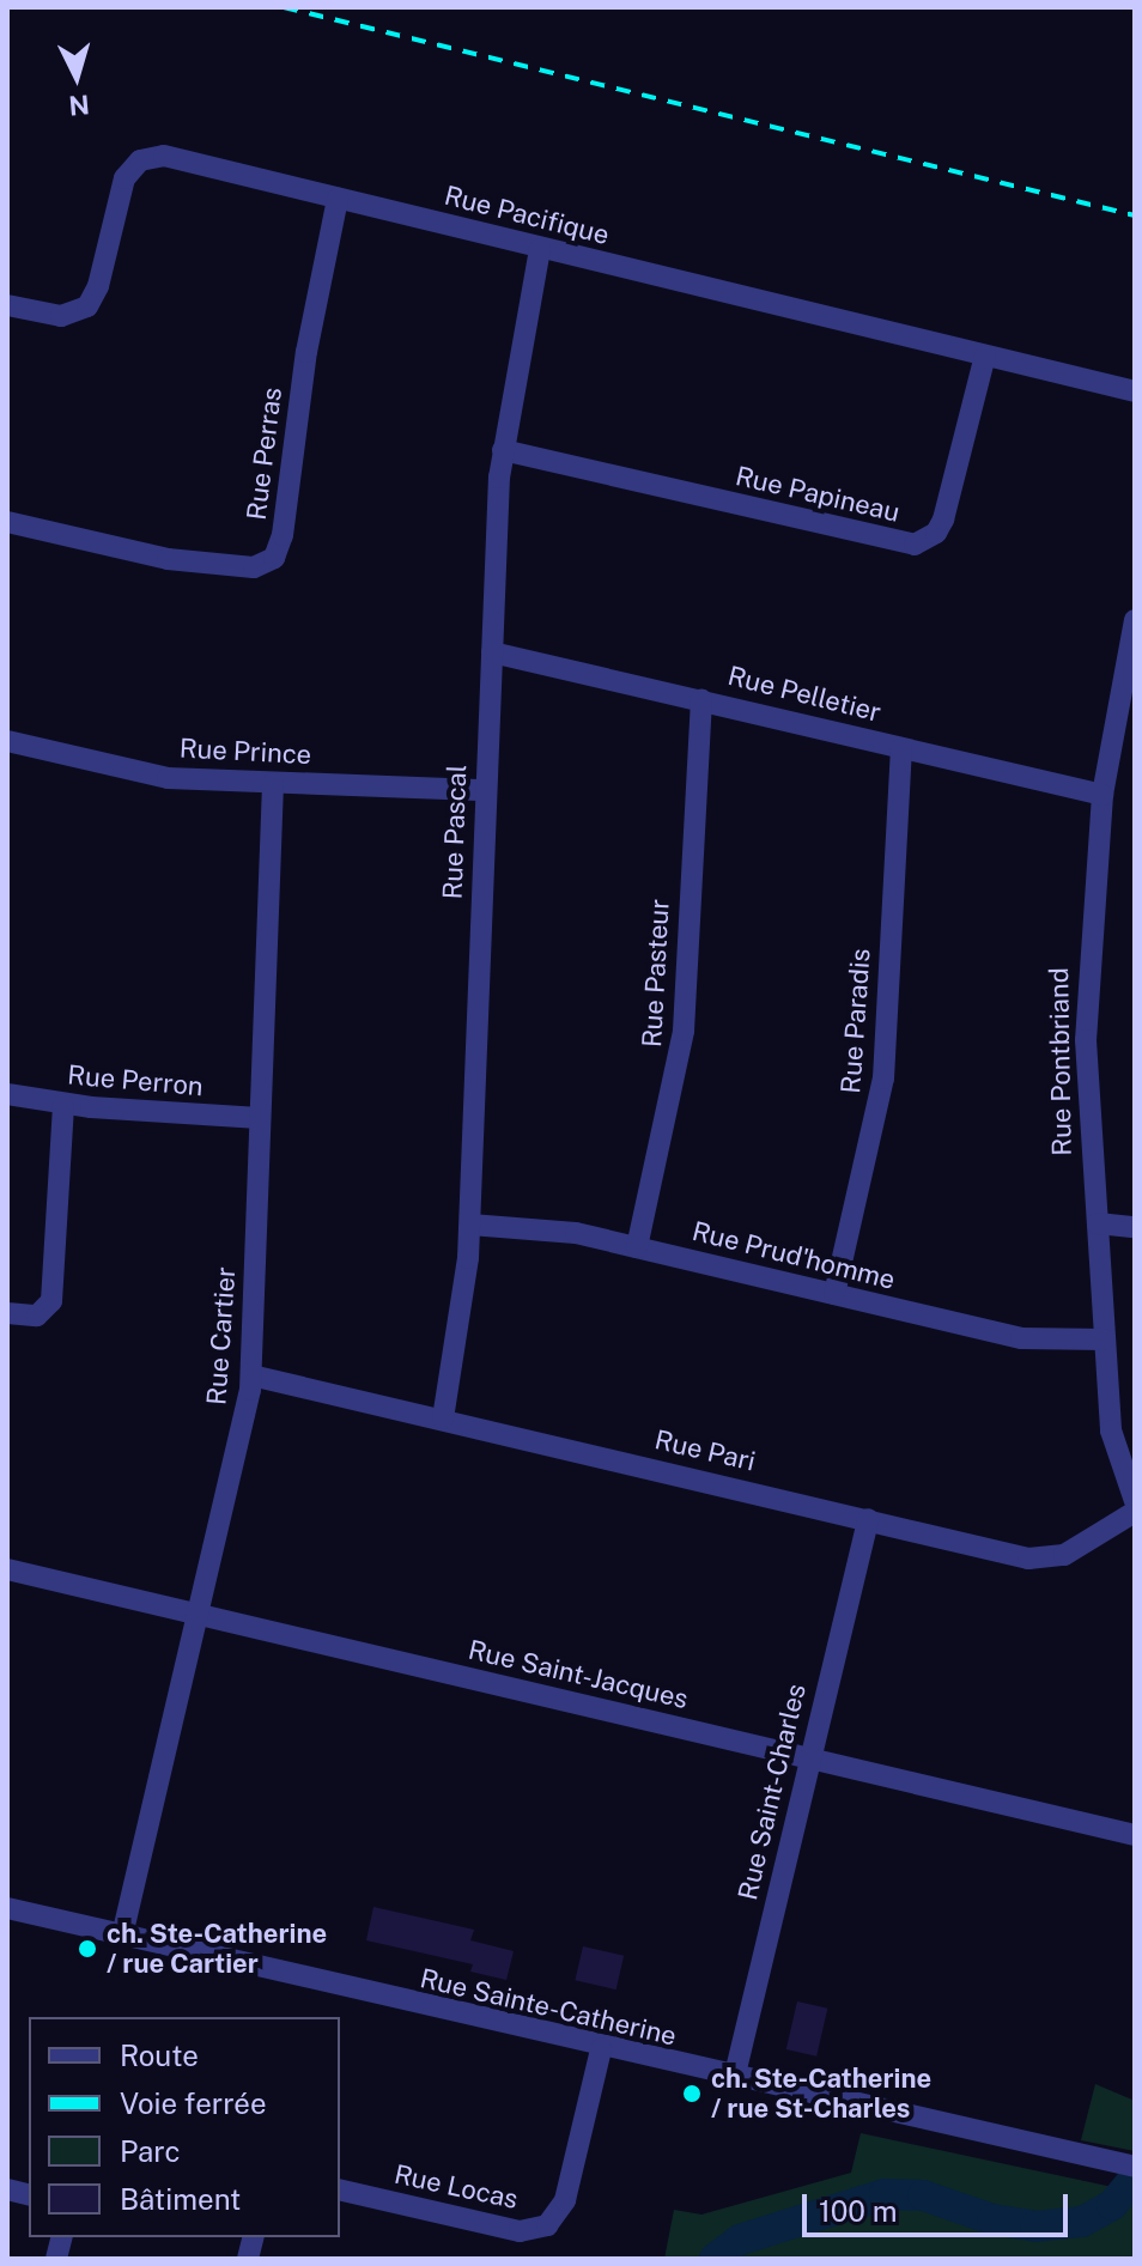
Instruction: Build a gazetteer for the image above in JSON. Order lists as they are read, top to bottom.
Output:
{
  "streets": {
    "street": [
      "Rue Pacifique",
      "Rue Perras",
      "Rue Papineau",
      "Rue Pelletier",
      "Rue Prince",
      "Rue Pascal",
      "Rue Pasteur",
      "Rue Paradis",
      "Rue Pontbriand",
      "Rue Perron",
      "Rue Prud'homme",
      "Rue Cartier",
      "Rue Pari",
      "Rue Saint-Jacques",
      "Rue Saint-Charles",
      "Rue Sainte-Catherine",
      "Rue Locas"
    ]
  },
  "crossings": [
    ["Rue Pacifique", "Rue Perras"],
    ["Rue Pacifique", "Rue Papineau"],
    ["Rue Pacifique", "Rue Pascal"],
    ["Rue Papineau", "Rue Pascal"],
    ["Rue Pelletier", "Rue Pascal"],
    ["Rue Pelletier", "Rue Pasteur"],
    ["Rue Pelletier", "Rue Paradis"],
    ["Rue Pelletier", "Rue Pontbriand"],
    ["Rue Prince", "Rue Pascal"],
    ["Rue Prince", "Rue Cartier"],
    ["Rue Pascal", "Rue Prud'homme"],
    ["Rue Pascal", "Rue Pari"],
    ["Rue Pasteur", "Rue Prud'homme"],
    ["Rue Paradis", "Rue Prud'homme"],
    ["Rue Pontbriand", "Rue Prud'homme"],
    ["Rue Perron", "Rue Cartier"],
    ["Rue Cartier", "Rue Pari"],
    ["Rue Cartier", "Rue Saint-Jacques"],
    ["Rue Cartier", "Rue Sainte-Catherine"],
    ["Rue Pari", "Rue Saint-Charles"],
    ["Rue Saint-Jacques", "Rue Saint-Charles"],
    ["Rue Saint-Charles", "Rue Sainte-Catherine"],
    ["Rue Sainte-Catherine", "Rue Locas"]
  ],
  "places": ["ch. Ste-Catherine / rue Cartier", "ch. Ste-Catherine / rue St-Charles"],
  "legend": [
    "Route",
    "Voie ferrée",
    "Parc",
    "Bâtiment"
  ],
  "scale_bar": "100 m",
  "north": "bottom"
}
